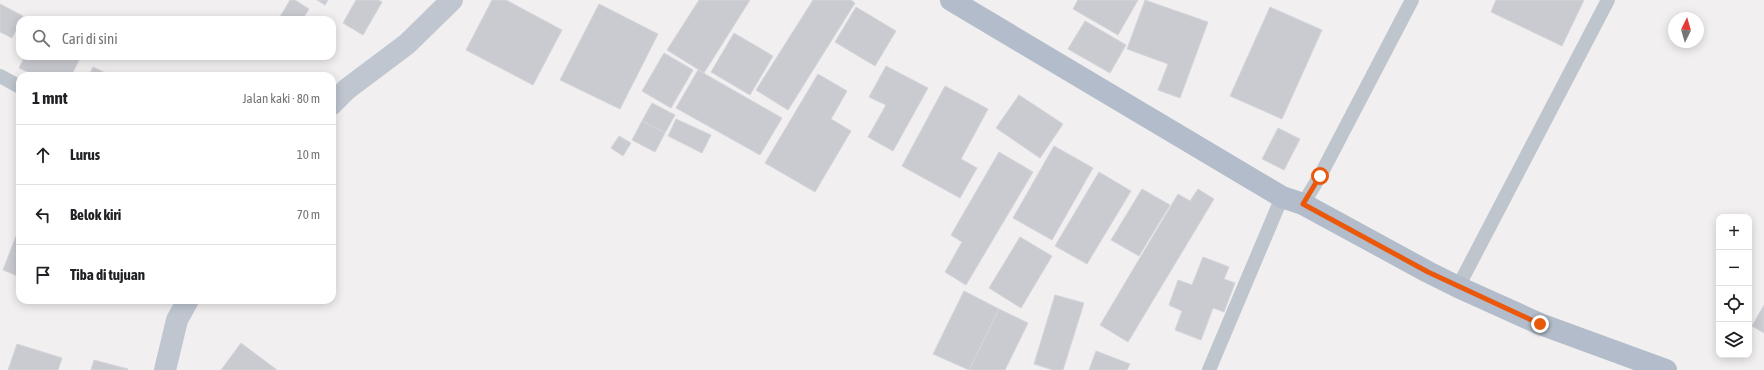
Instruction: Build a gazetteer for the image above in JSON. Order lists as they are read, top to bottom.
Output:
{
  "north": "top",
  "page": {
    "search": "Cari di sini",
    "heading": ["1 mnt", "Jalan kaki · 80 m"],
    "list": [
      ["Lurus", "10 m"],
      ["Belok kiri", "70 m"],
      "Tiba di tujuan"
    ],
    "map_buttons": ["+", "−"]
  }
}
